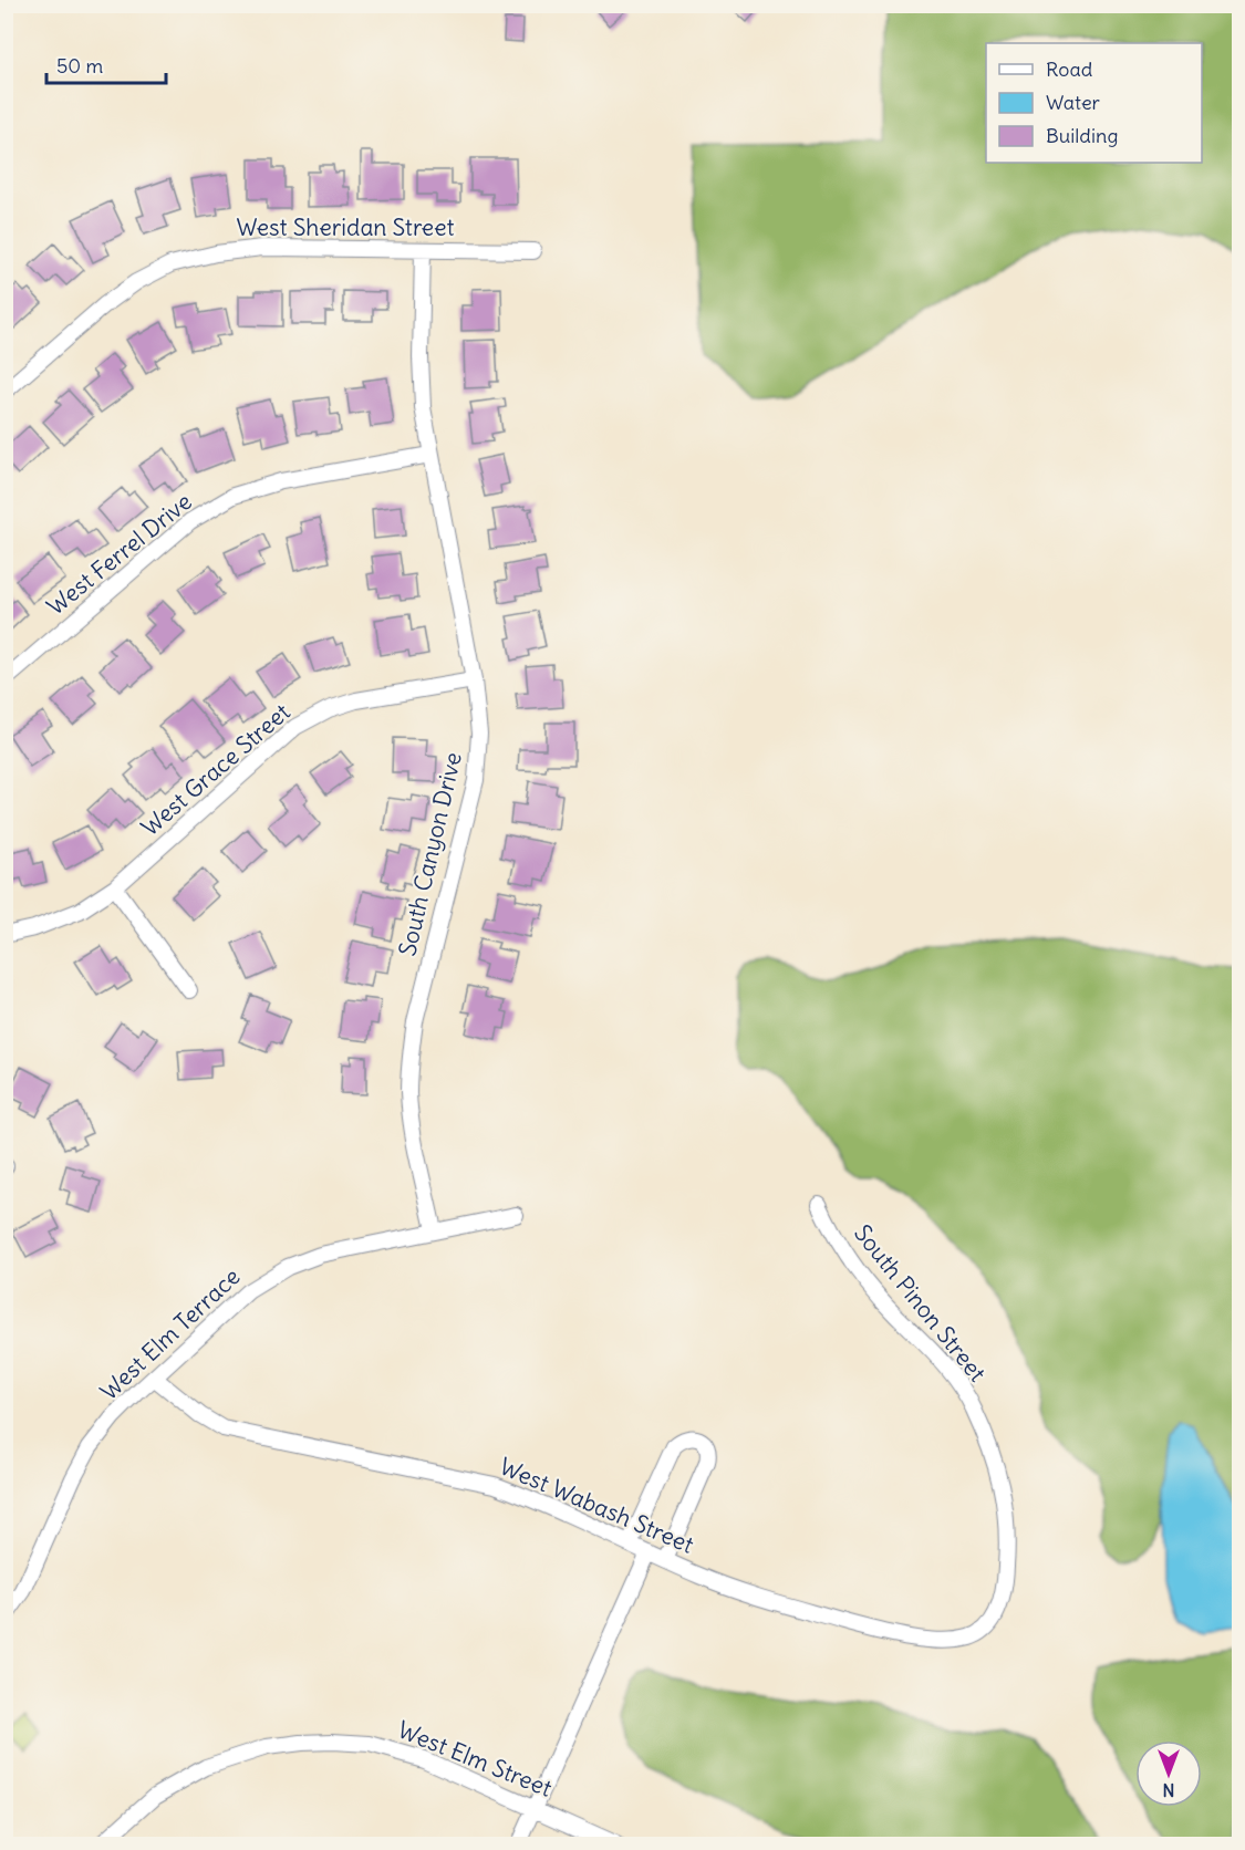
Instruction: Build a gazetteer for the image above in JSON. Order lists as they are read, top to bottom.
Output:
{
  "streets": {
    "street": [
      "West Sheridan Street",
      "West Ferrel Drive",
      "West Grace Street",
      "South Canyon Drive",
      "South Pinon Street",
      "West Elm Terrace",
      "West Wabash Street",
      "West Elm Street"
    ]
  },
  "crossings": [
    ["West Sheridan Street", "South Canyon Drive"],
    ["West Ferrel Drive", "South Canyon Drive"],
    ["West Grace Street", "South Canyon Drive"],
    ["South Canyon Drive", "West Elm Terrace"],
    ["South Pinon Street", "West Wabash Street"],
    ["West Elm Terrace", "West Wabash Street"]
  ],
  "legend": ["Road", "Water", "Building"],
  "scale_bar": "50 m",
  "north": "bottom"
}
